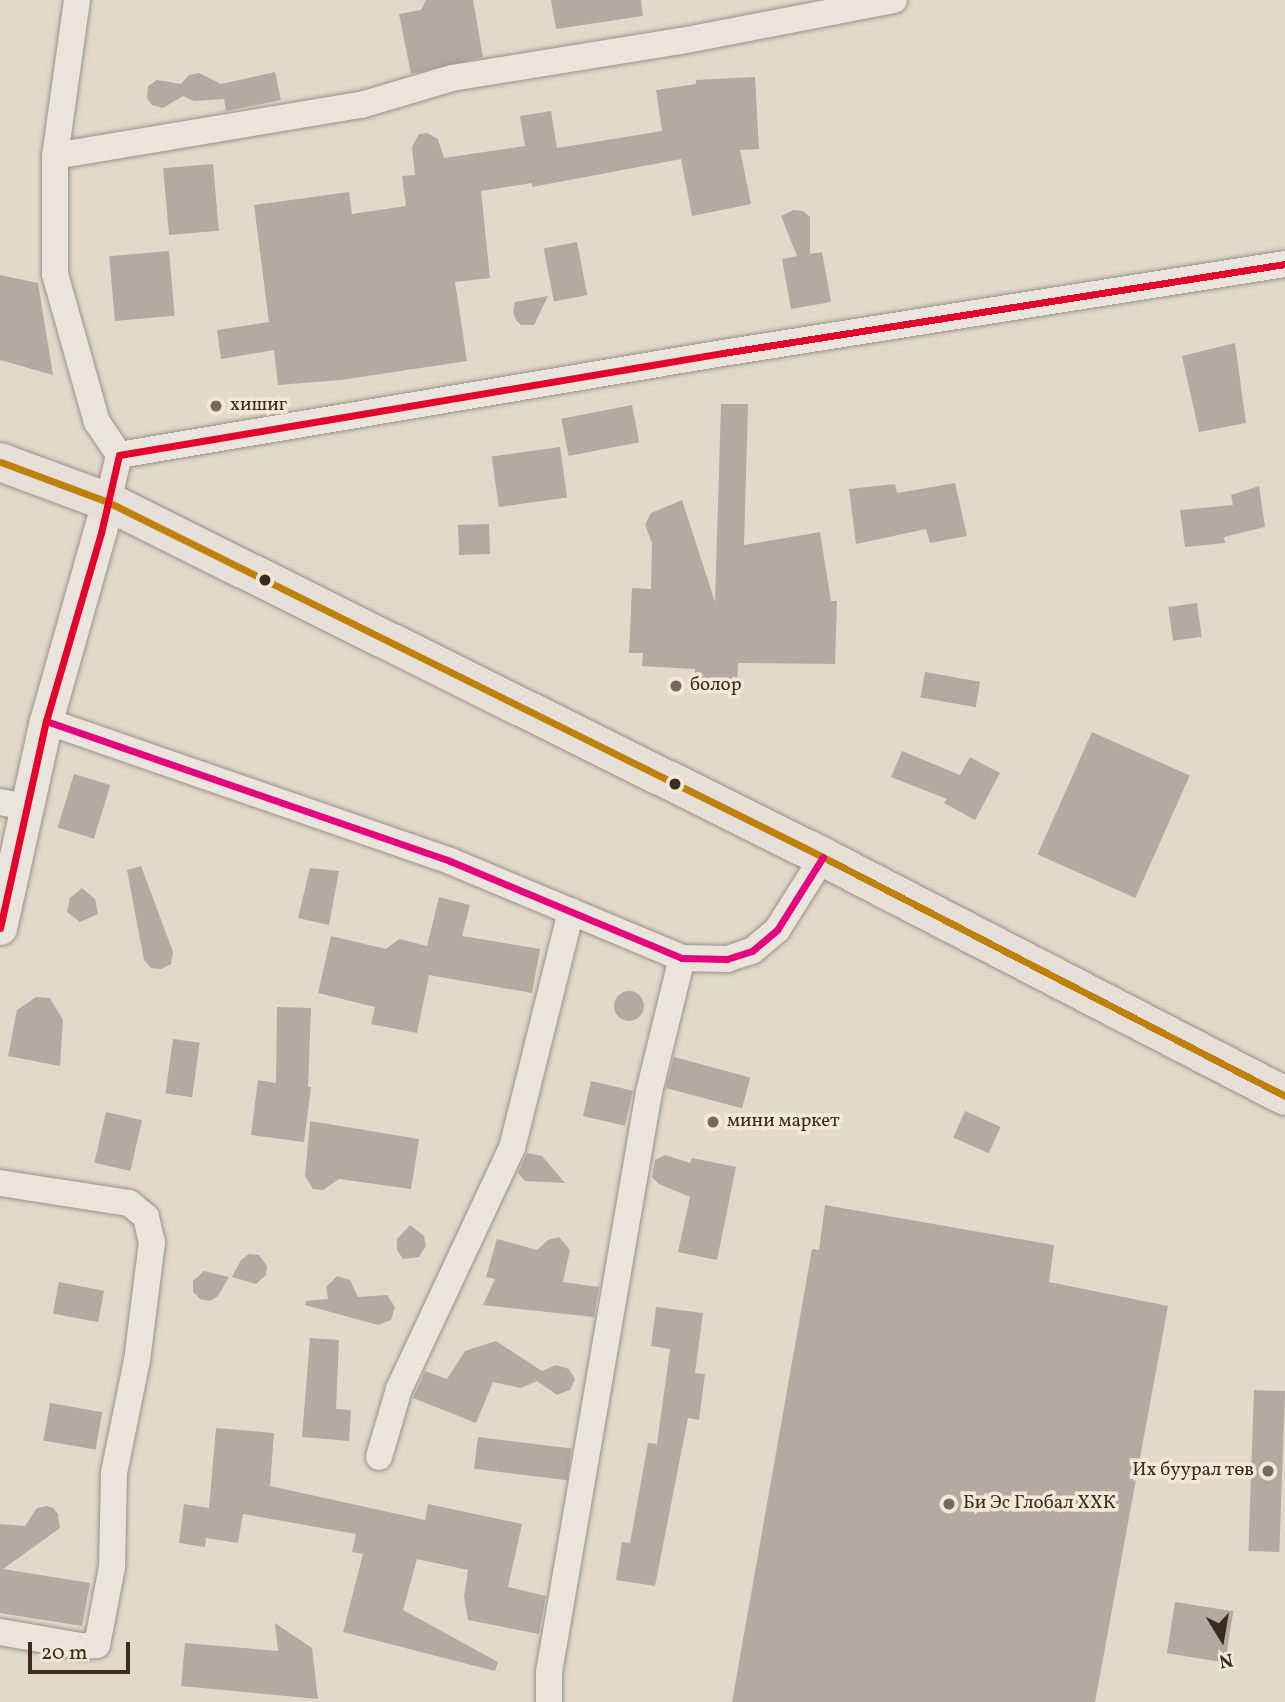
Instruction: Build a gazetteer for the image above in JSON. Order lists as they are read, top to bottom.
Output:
{
  "places": [
    "хишиг",
    "болор",
    "мини маркет",
    "Их буурал төв",
    "Би Эс Глобал ХХК"
  ],
  "scale_bar": "20 m",
  "north": "bottom"
}
